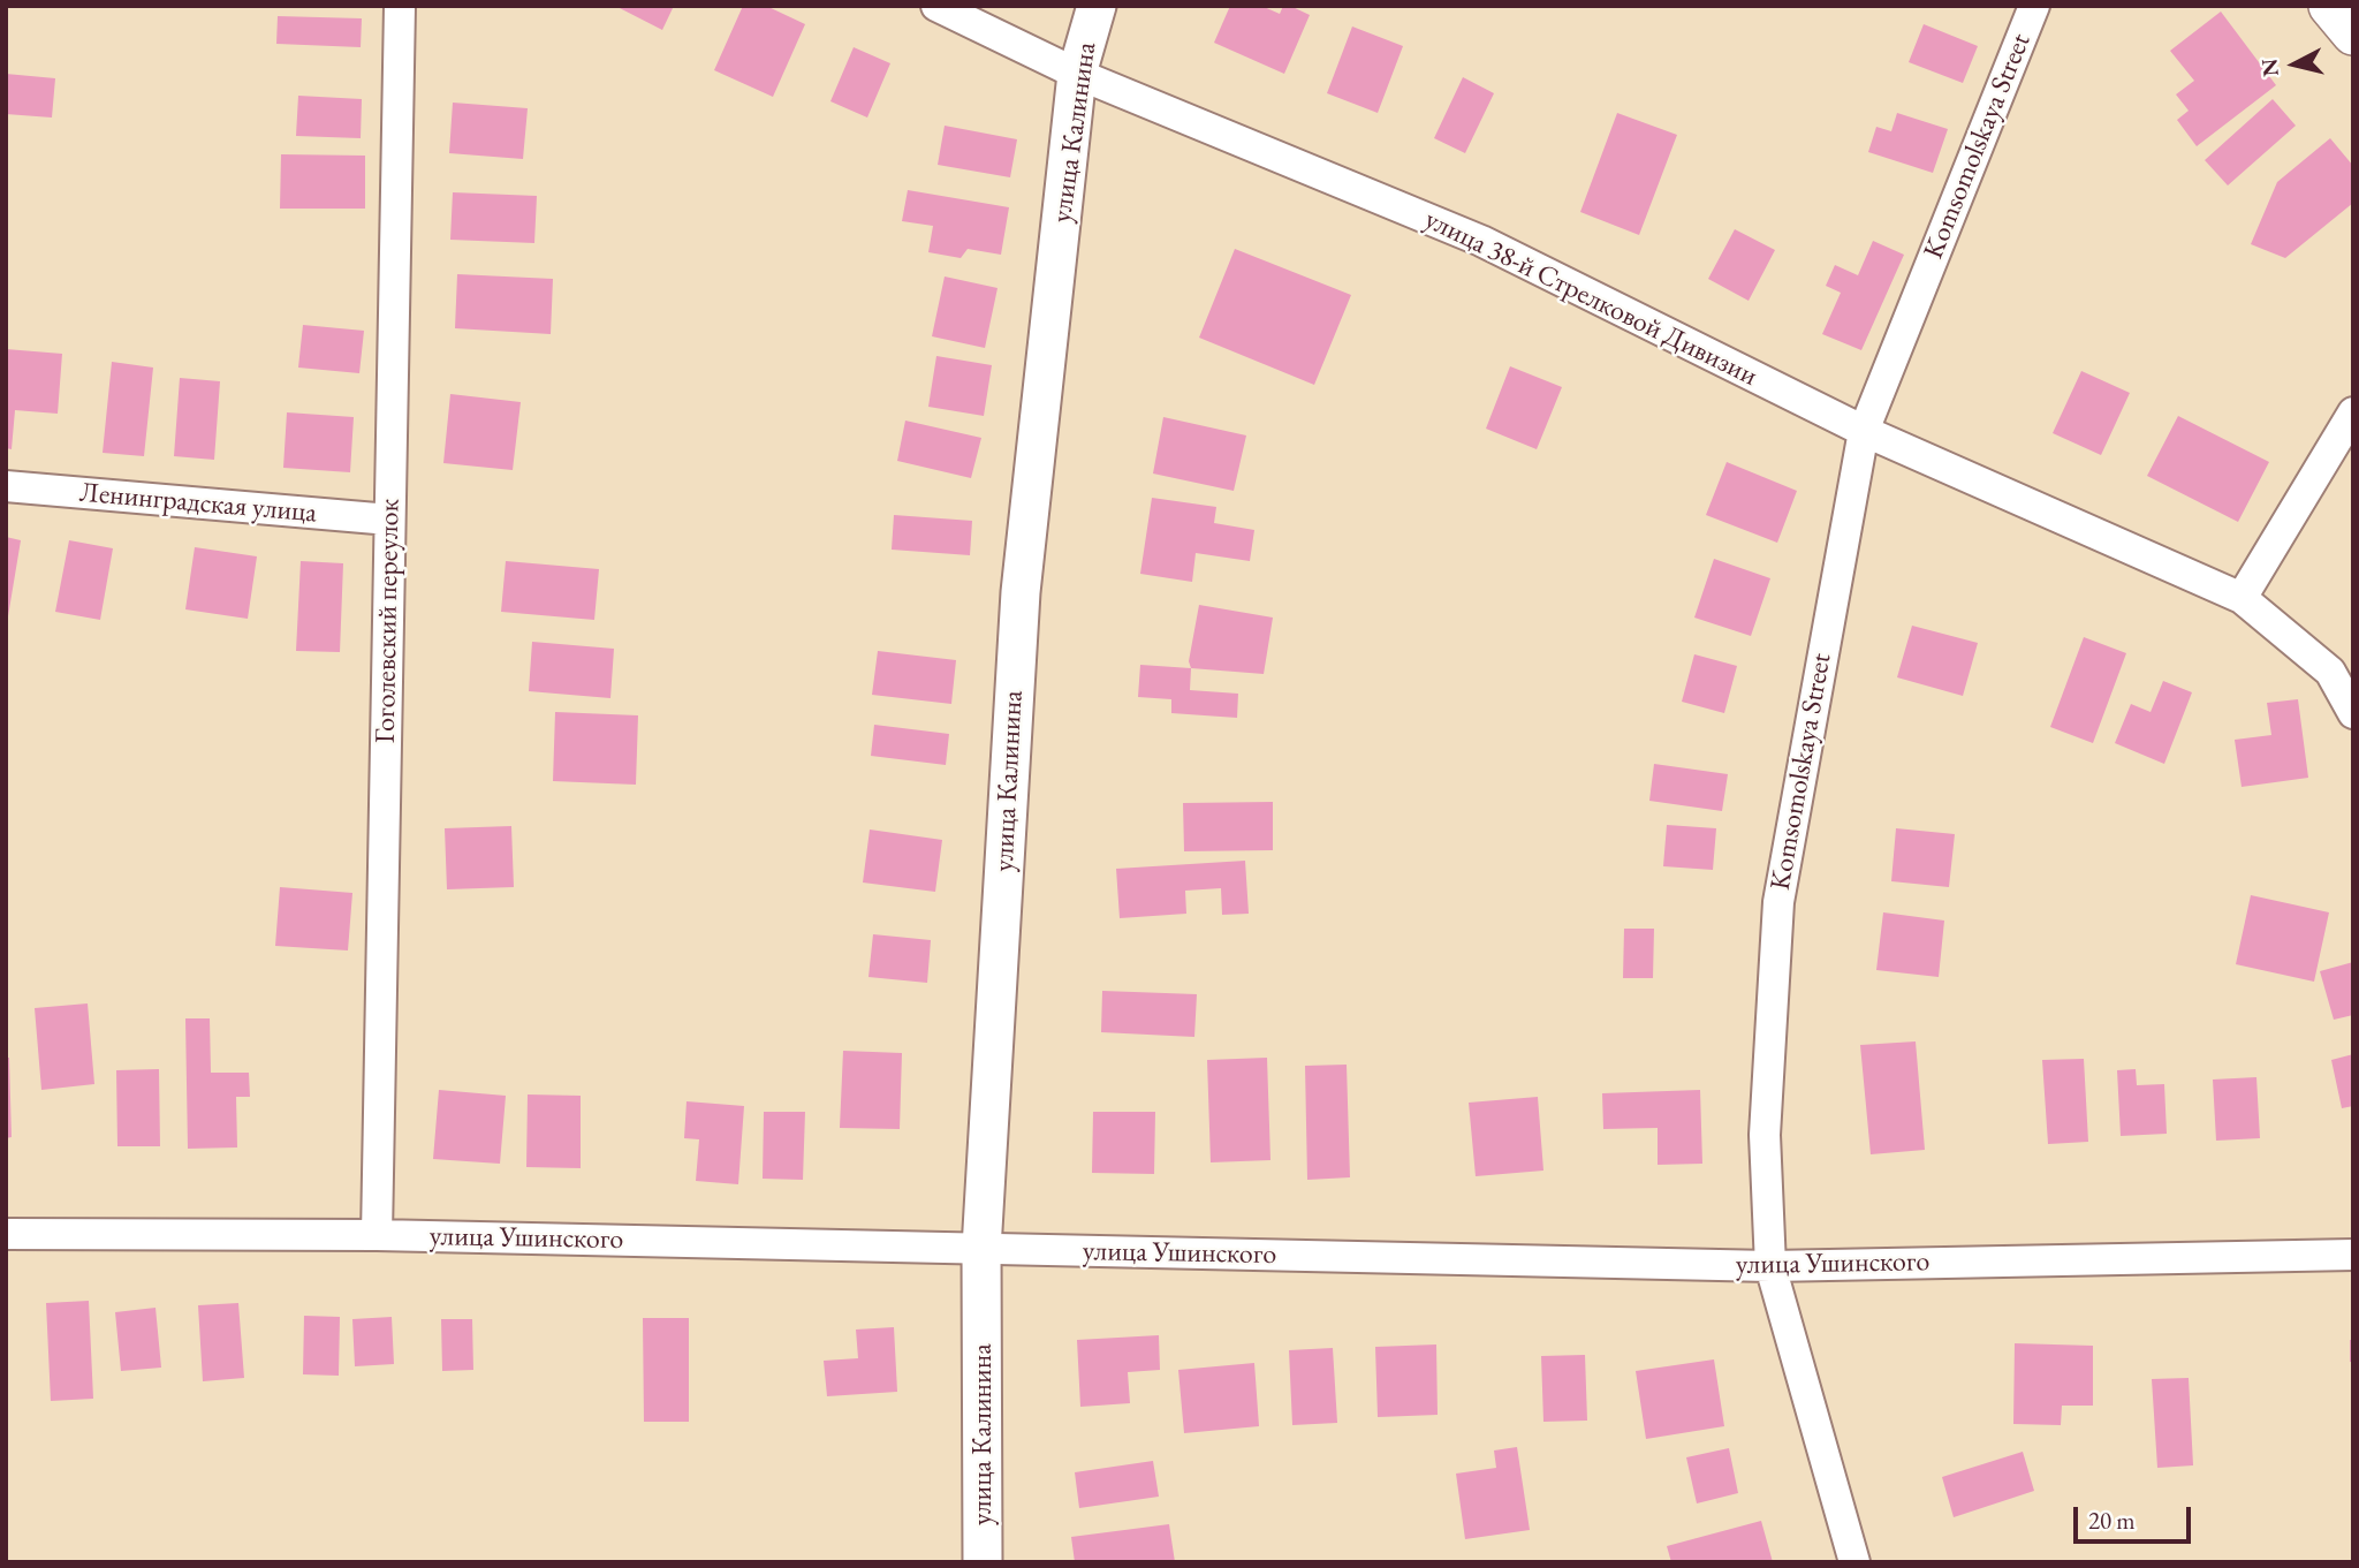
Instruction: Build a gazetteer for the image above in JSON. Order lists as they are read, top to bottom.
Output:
{
  "streets": {
    "street": [
      "улица Калинина",
      "Komsomolskaya Street",
      "улица 38-й Стрелковой Дивизии",
      "Ленинградская улица",
      "Гоголевский переулок",
      "улица Ушинского"
    ]
  },
  "crossings": [
    ["улица Калинина", "улица 38-й Стрелковой Дивизии"],
    ["улица Калинина", "улица Ушинского"],
    ["Komsomolskaya Street", "улица 38-й Стрелковой Дивизии"],
    ["Komsomolskaya Street", "улица Ушинского"],
    ["Ленинградская улица", "Гоголевский переулок"],
    ["Гоголевский переулок", "улица Ушинского"]
  ],
  "scale_bar": "20 m",
  "north": "left"
}
